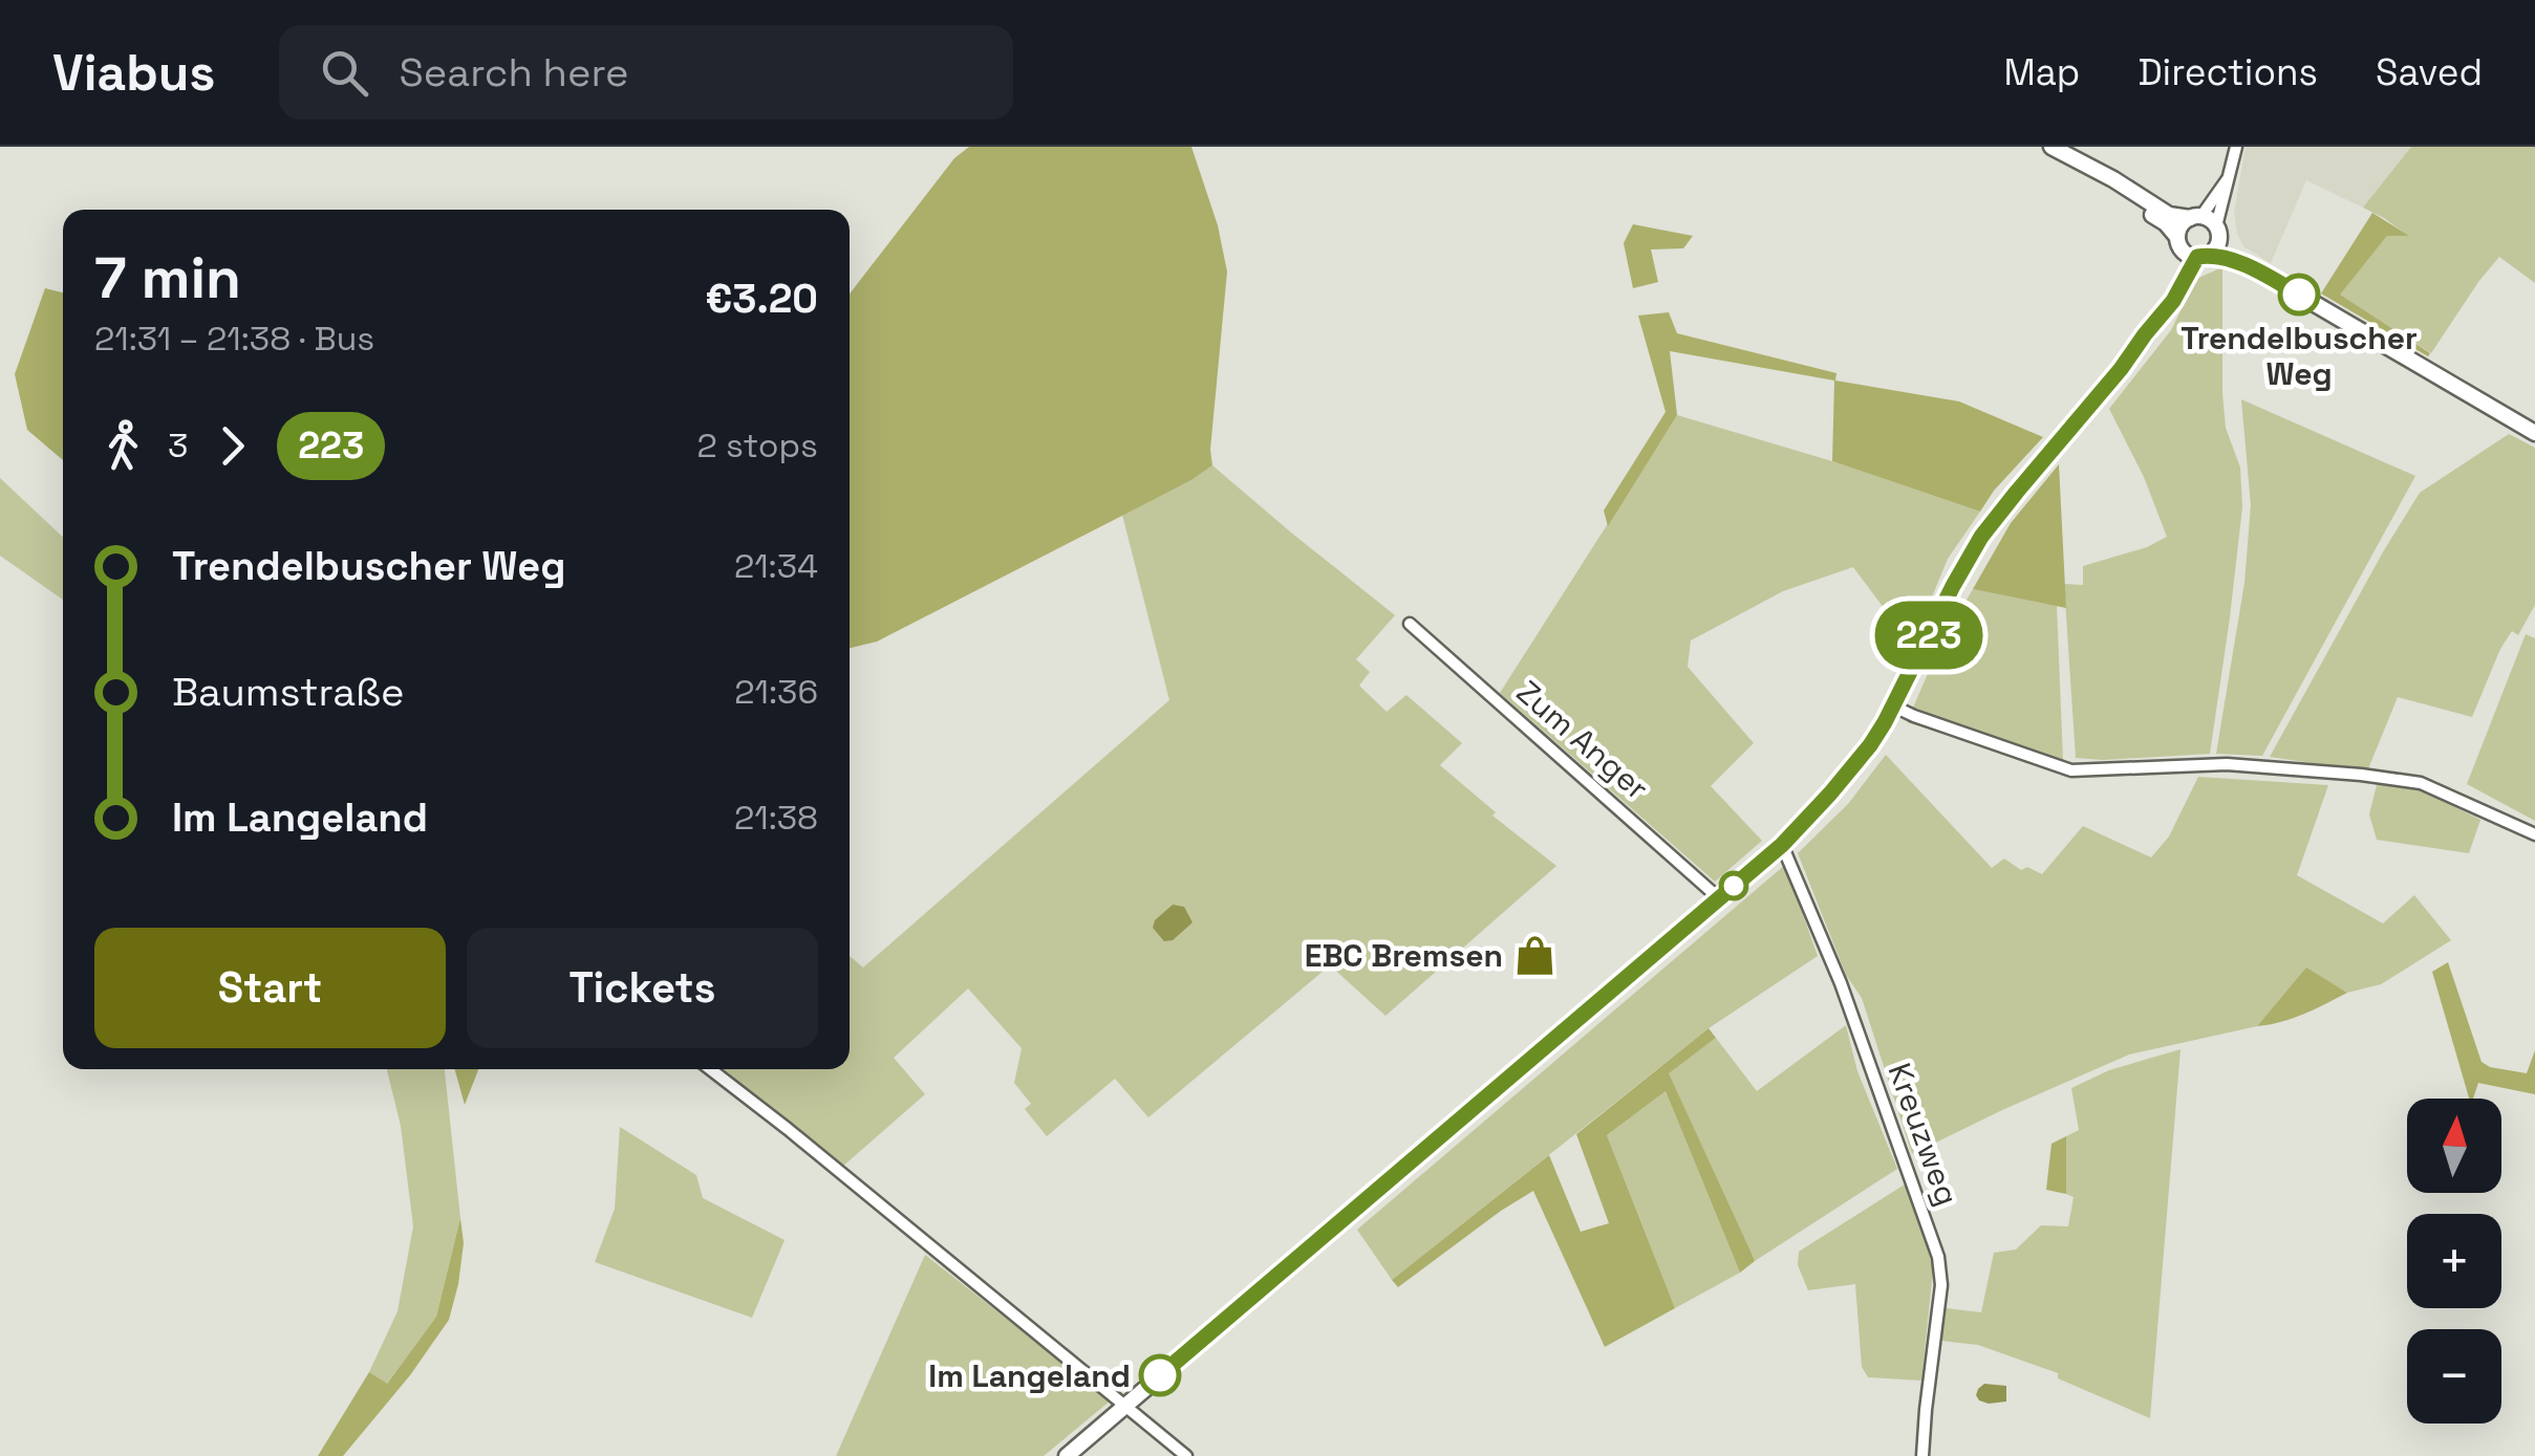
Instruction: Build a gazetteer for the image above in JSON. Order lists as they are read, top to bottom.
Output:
{
  "streets": {
    "street": ["Zum Anger", "Kreuzweg"]
  },
  "places": {
    "other": ["Trendelbuscher Weg", "Im Langeland"],
    "shop": ["EBC Bremsen"]
  },
  "lines": ["bus line 223"],
  "north": "top",
  "page": {
    "header": "Viabus",
    "search": "Search here",
    "nav": ["Map", "Directions", "Saved"],
    "on_map": "223",
    "heading": ["7 min", "21:31 – 21:38 · Bus", "€3.20"],
    "legs": ["3", "223", "2 stops"],
    "list": [
      {
        "name": "Trendelbuscher Weg",
        "value": "21:34"
      },
      {
        "name": "Baumstraße",
        "value": "21:36"
      },
      {
        "name": "Im Langeland",
        "value": "21:38"
      }
    ],
    "buttons": ["Start", "Tickets"],
    "map_buttons": ["+", "−"]
  }
}
